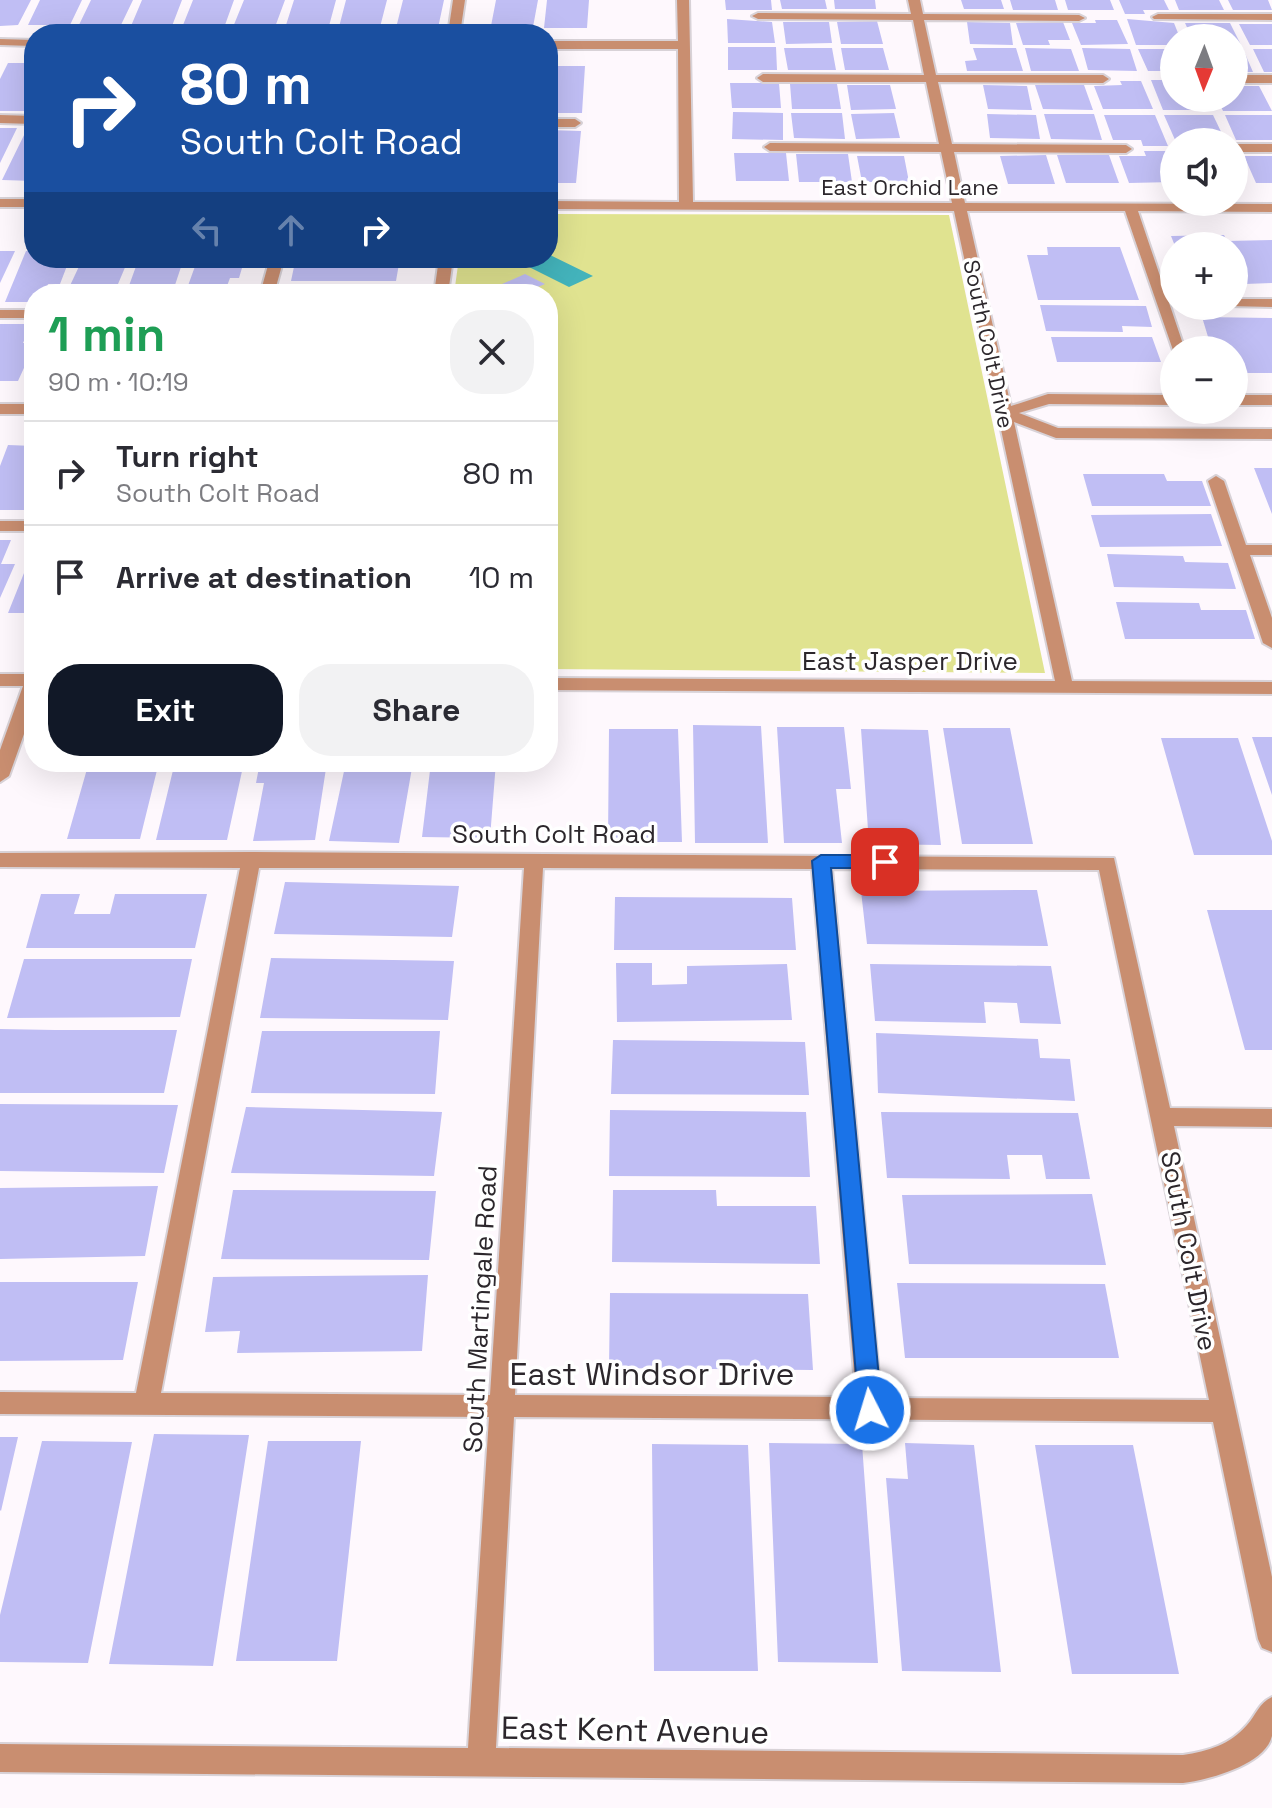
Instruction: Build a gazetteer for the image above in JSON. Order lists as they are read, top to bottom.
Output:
{
  "streets": {
    "street": [
      "East Orchid Lane",
      "South Colt Drive",
      "East Jasper Drive",
      "South Colt Road",
      "South Martingale Road",
      "East Windsor Drive",
      "East Kent Avenue"
    ]
  },
  "crossings": [
    ["East Orchid Lane", "South Colt Drive"],
    ["South Colt Drive", "East Jasper Drive"],
    ["South Colt Drive", "South Colt Road"],
    ["South Colt Drive", "East Windsor Drive"],
    ["South Colt Road", "South Martingale Road"],
    ["South Martingale Road", "East Windsor Drive"],
    ["South Martingale Road", "East Kent Avenue"]
  ],
  "north": "bottom",
  "page": {
    "map_buttons": ["+", "−"],
    "turn": ["80 m", "South Colt Road"],
    "heading": ["1 min", "90 m · 10:19"],
    "list": [
      {
        "name": "Turn right",
        "note": "South Colt Road",
        "value": "80 m"
      },
      {
        "name": "Arrive at destination",
        "value": "10 m"
      }
    ],
    "buttons": ["Exit", "Share"]
  }
}
